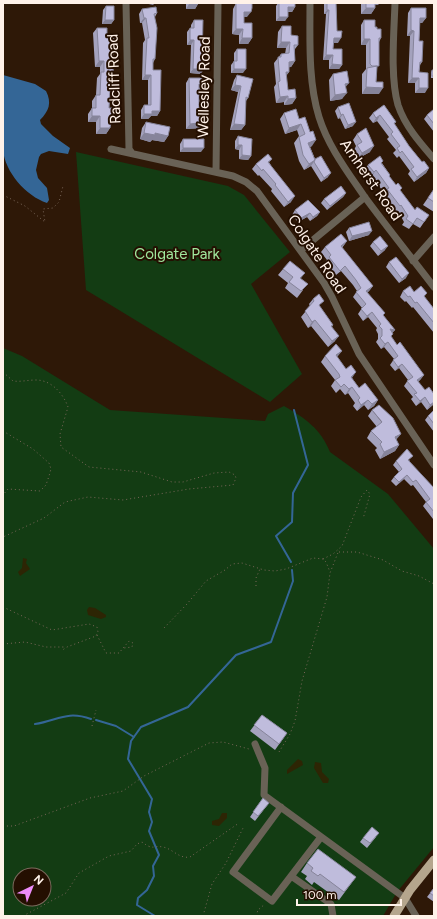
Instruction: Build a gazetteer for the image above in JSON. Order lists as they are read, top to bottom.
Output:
{
  "streets": {
    "street": [
      "Radcliff Road",
      "Wellesley Road",
      "Amherst Road",
      "Colgate Road"
    ]
  },
  "crossings": [
    ["Radcliff Road", "Colgate Road"],
    ["Wellesley Road", "Colgate Road"]
  ],
  "parks": ["Colgate Park"],
  "scale_bar": "100 m",
  "north": "top right"
}
